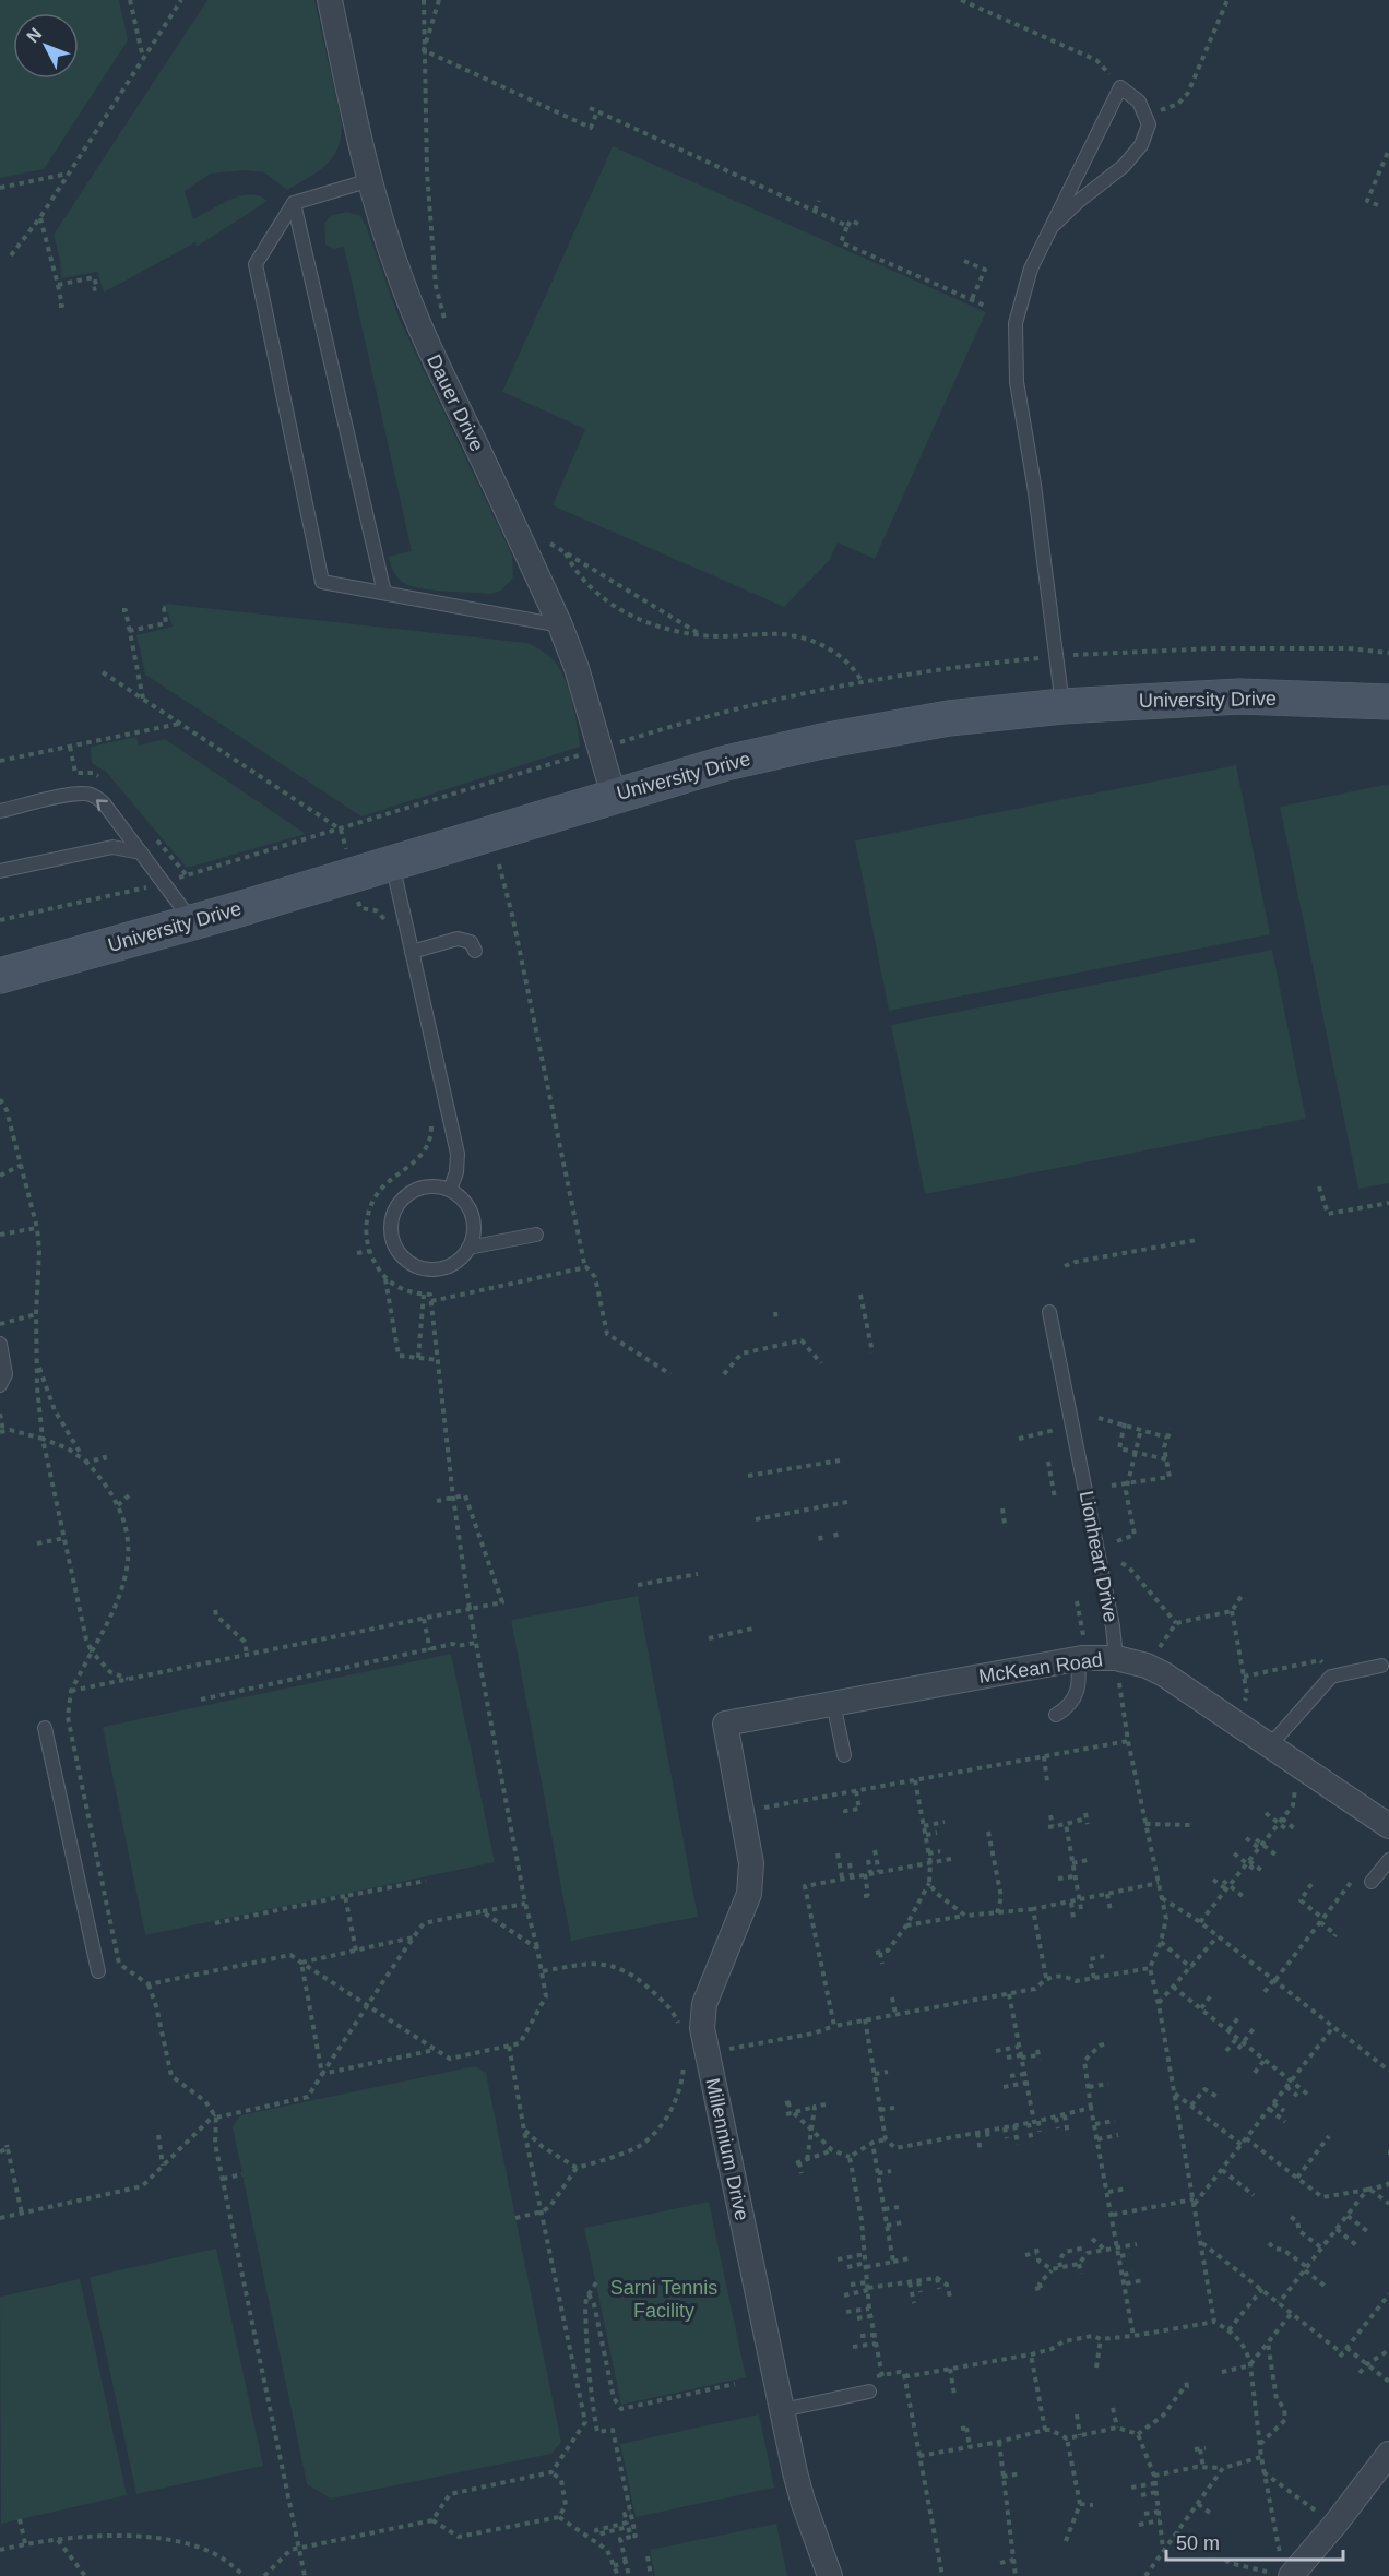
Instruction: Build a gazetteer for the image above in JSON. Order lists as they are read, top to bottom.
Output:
{
  "streets": {
    "main road": ["University Drive"],
    "street": ["Dauer Drive", "McKean Road", "Millennium Drive"],
    "lane": ["Lionheart Drive"]
  },
  "crossings": [
    ["Dauer Drive", "University Drive"],
    ["Lionheart Drive", "McKean Road"],
    ["McKean Road", "Millennium Drive"]
  ],
  "parks": ["Sarni Tennis Facility"],
  "scale_bar": "50 m",
  "north": "top left"
}
